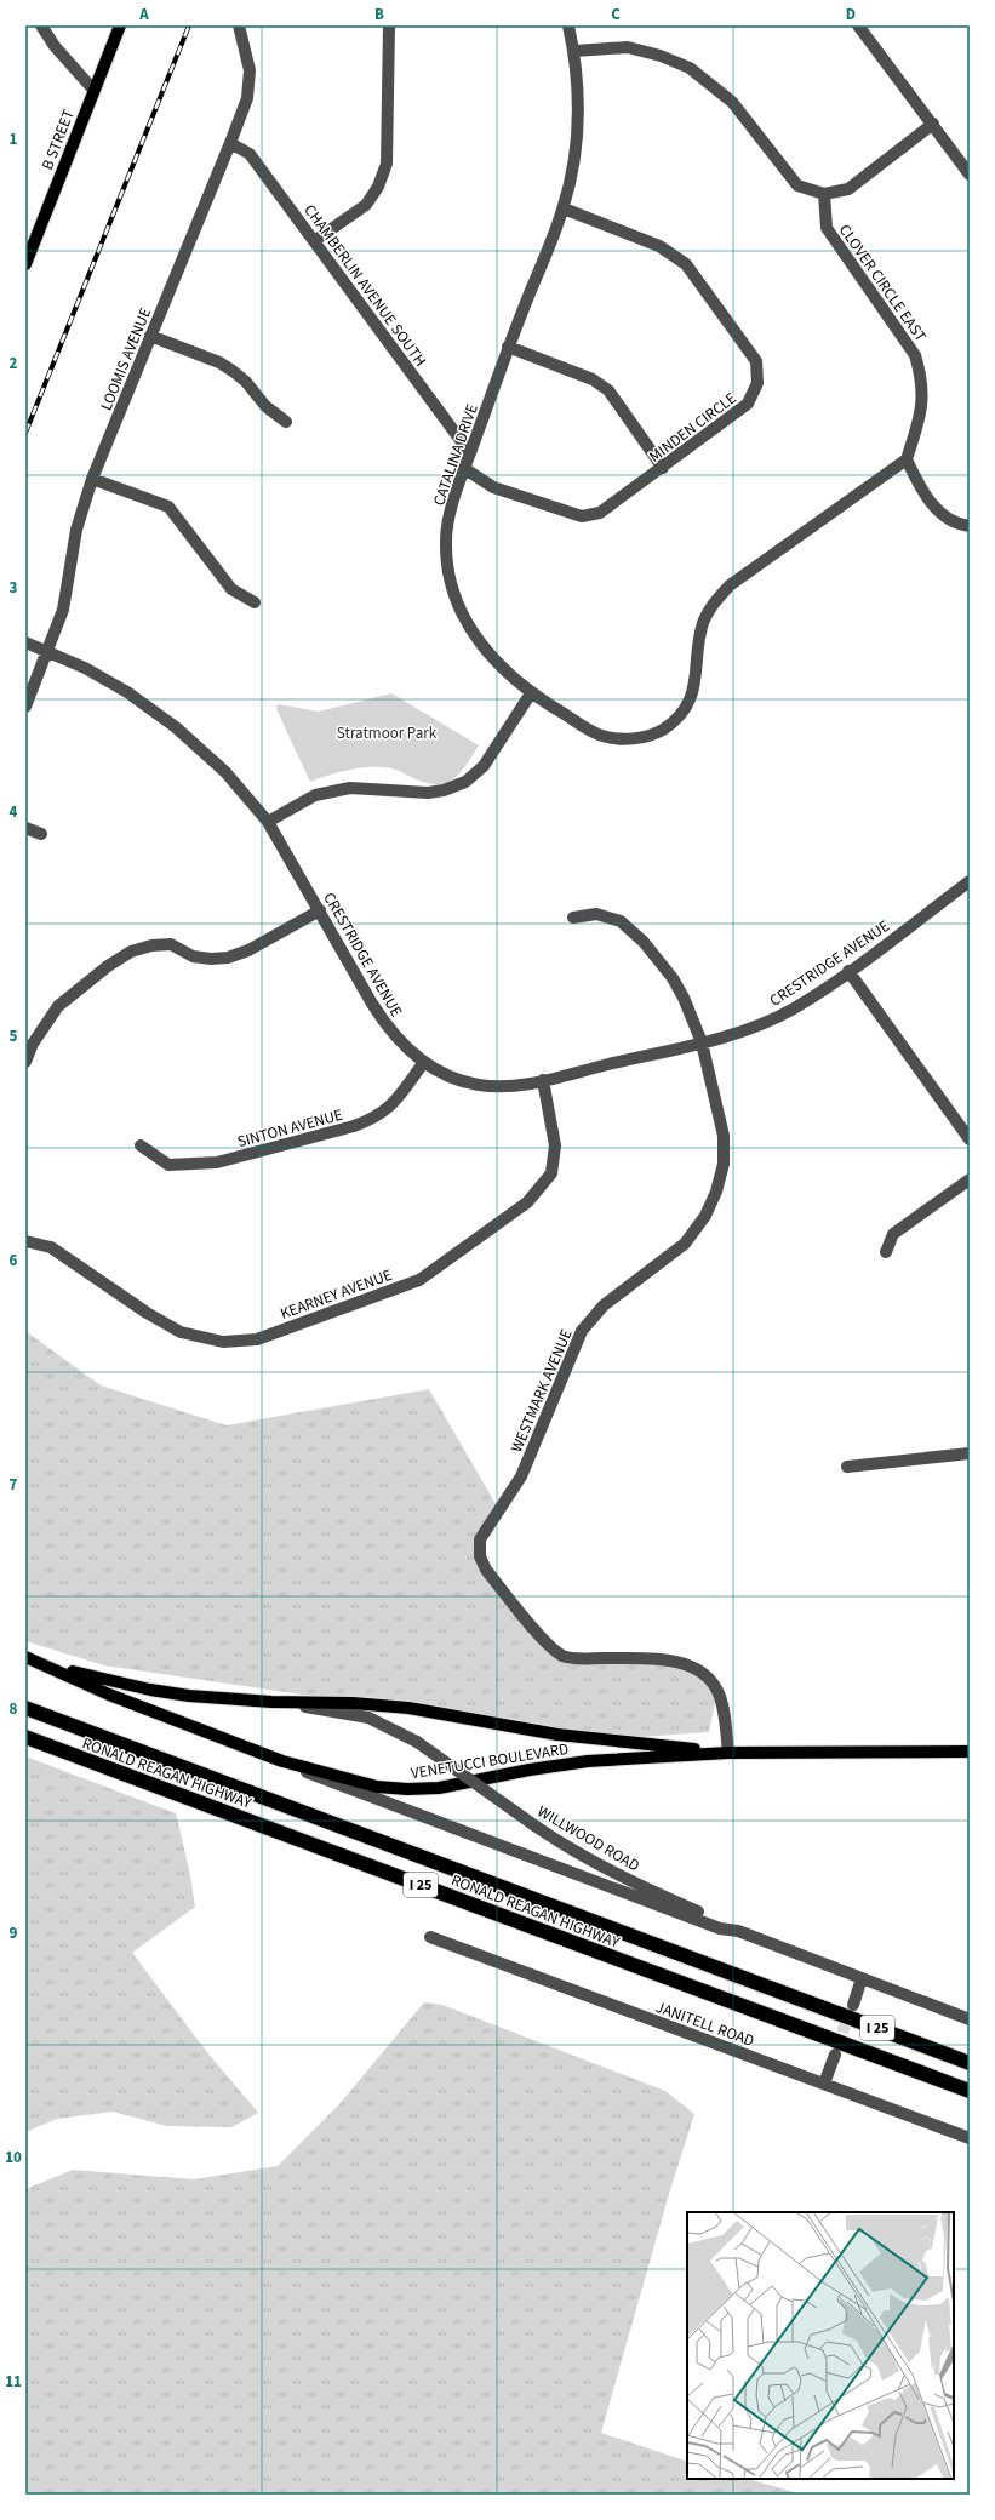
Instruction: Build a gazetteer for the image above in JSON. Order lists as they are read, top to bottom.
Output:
{
  "streets": {
    "highway": ["RONALD REAGAN HIGHWAY", "I 25"],
    "main road": ["B STREET", "VENETUCCI BOULEVARD"],
    "street": [
      "CLOVER CIRCLE EAST",
      "CHAMBERLIN AVENUE SOUTH",
      "LOOMIS AVENUE",
      "MINDEN CIRCLE",
      "CATALINA DRIVE",
      "CRESTRIDGE AVENUE",
      "SINTON AVENUE",
      "KEARNEY AVENUE",
      "WESTMARK AVENUE",
      "WILLWOOD ROAD",
      "JANITELL ROAD"
    ]
  },
  "crossings": [
    ["CLOVER CIRCLE EAST", "CATALINA DRIVE"],
    ["CHAMBERLIN AVENUE SOUTH", "LOOMIS AVENUE"],
    ["CHAMBERLIN AVENUE SOUTH", "CATALINA DRIVE"],
    ["LOOMIS AVENUE", "CRESTRIDGE AVENUE"],
    ["MINDEN CIRCLE", "CATALINA DRIVE"],
    ["CRESTRIDGE AVENUE", "SINTON AVENUE"],
    ["CRESTRIDGE AVENUE", "KEARNEY AVENUE"],
    ["CRESTRIDGE AVENUE", "WESTMARK AVENUE"],
    ["WESTMARK AVENUE", "VENETUCCI BOULEVARD"],
    ["VENETUCCI BOULEVARD", "WILLWOOD ROAD"]
  ],
  "parks": ["Stratmoor Park"],
  "grid": {
    "columns": [
      "A",
      "B",
      "C",
      "D"
    ],
    "rows": [
      "1",
      "2",
      "3",
      "4",
      "5",
      "6",
      "7",
      "8",
      "9",
      "10",
      "11"
    ]
  }
}
